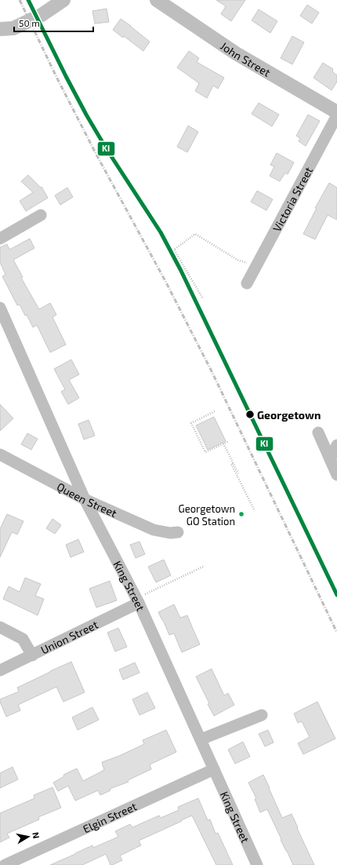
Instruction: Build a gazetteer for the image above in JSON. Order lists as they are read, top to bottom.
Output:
{
  "streets": {
    "street": [
      "John Street",
      "Victoria Street",
      "Queen Street",
      "King Street",
      "Union Street",
      "Elgin Street"
    ]
  },
  "crossings": [
    ["Queen Street", "King Street"],
    ["King Street", "Union Street"],
    ["King Street", "Elgin Street"]
  ],
  "places": ["Georgetown", "Georgetown GO Station"],
  "lines": ["transit line KI"],
  "scale_bar": "50 m",
  "north": "right"
}
